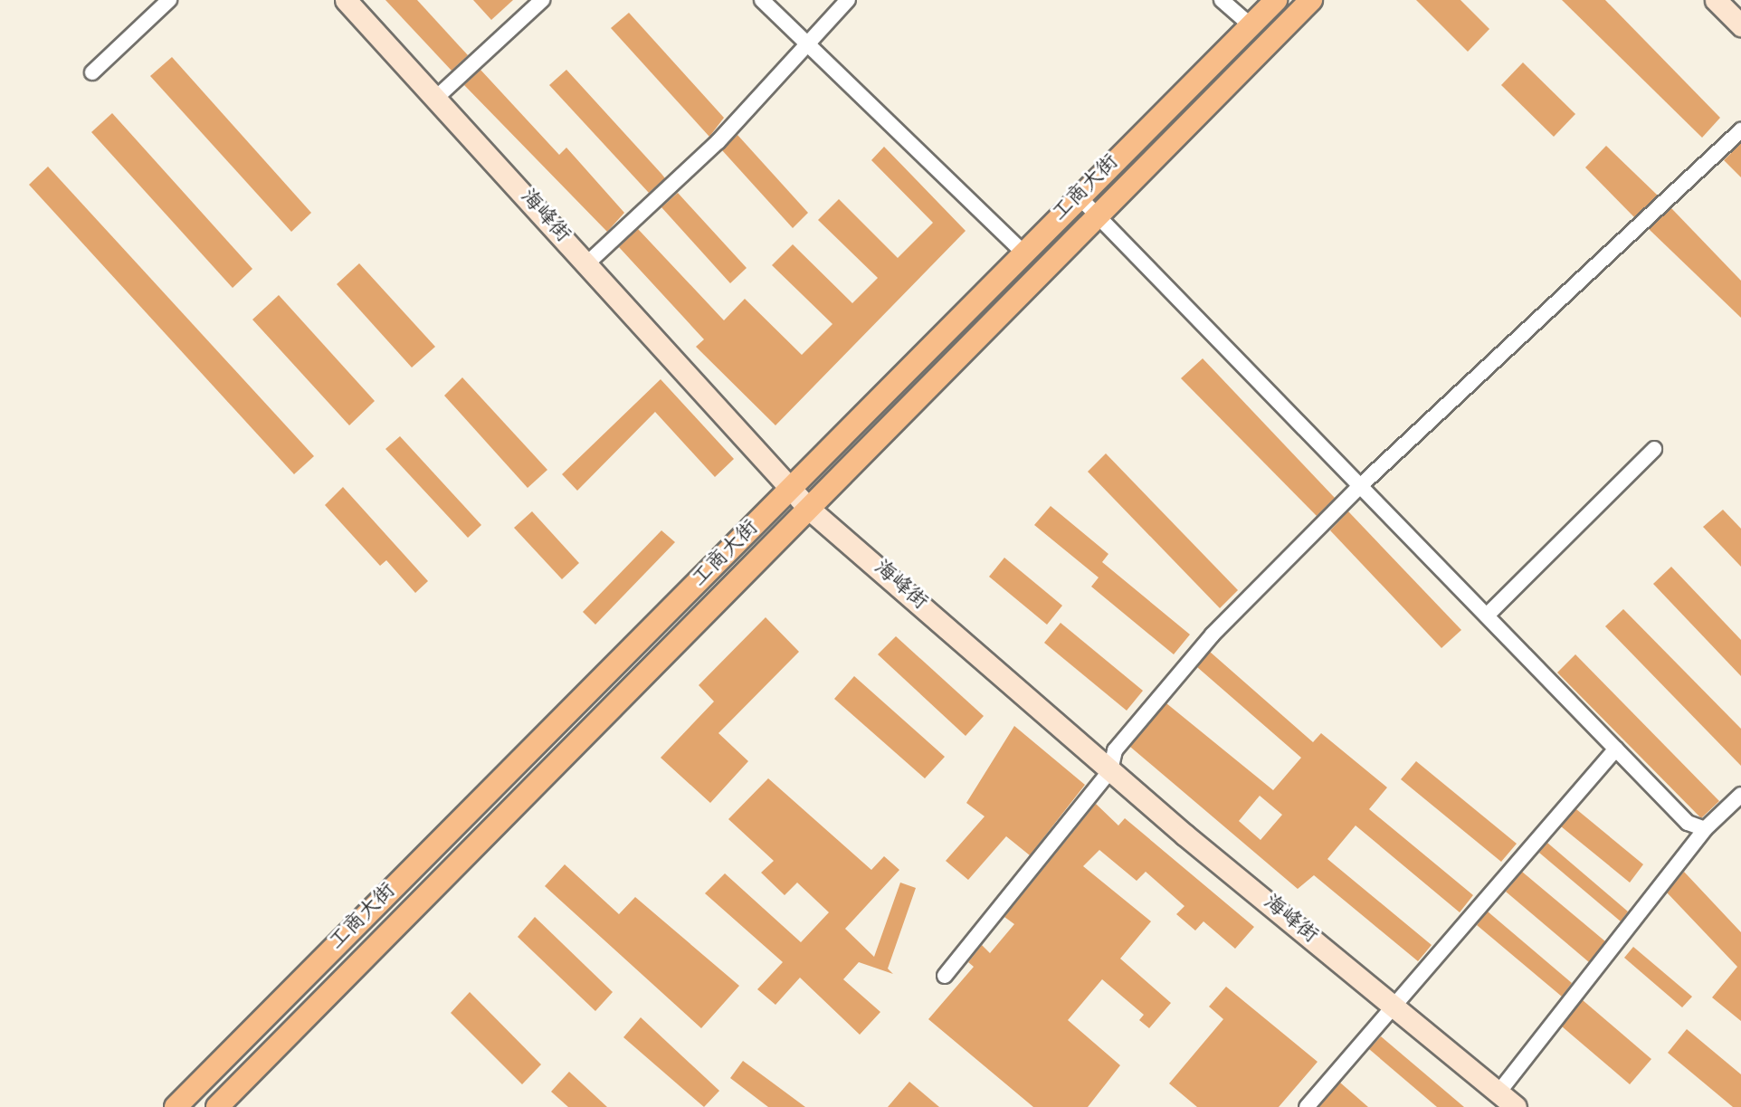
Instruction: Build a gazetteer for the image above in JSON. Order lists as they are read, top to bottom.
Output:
{
  "streets": {
    "main road": ["工商大街"],
    "street": ["海峰街"]
  },
  "crossings": [
    ["工商大街", "海峰街"]
  ]
}
